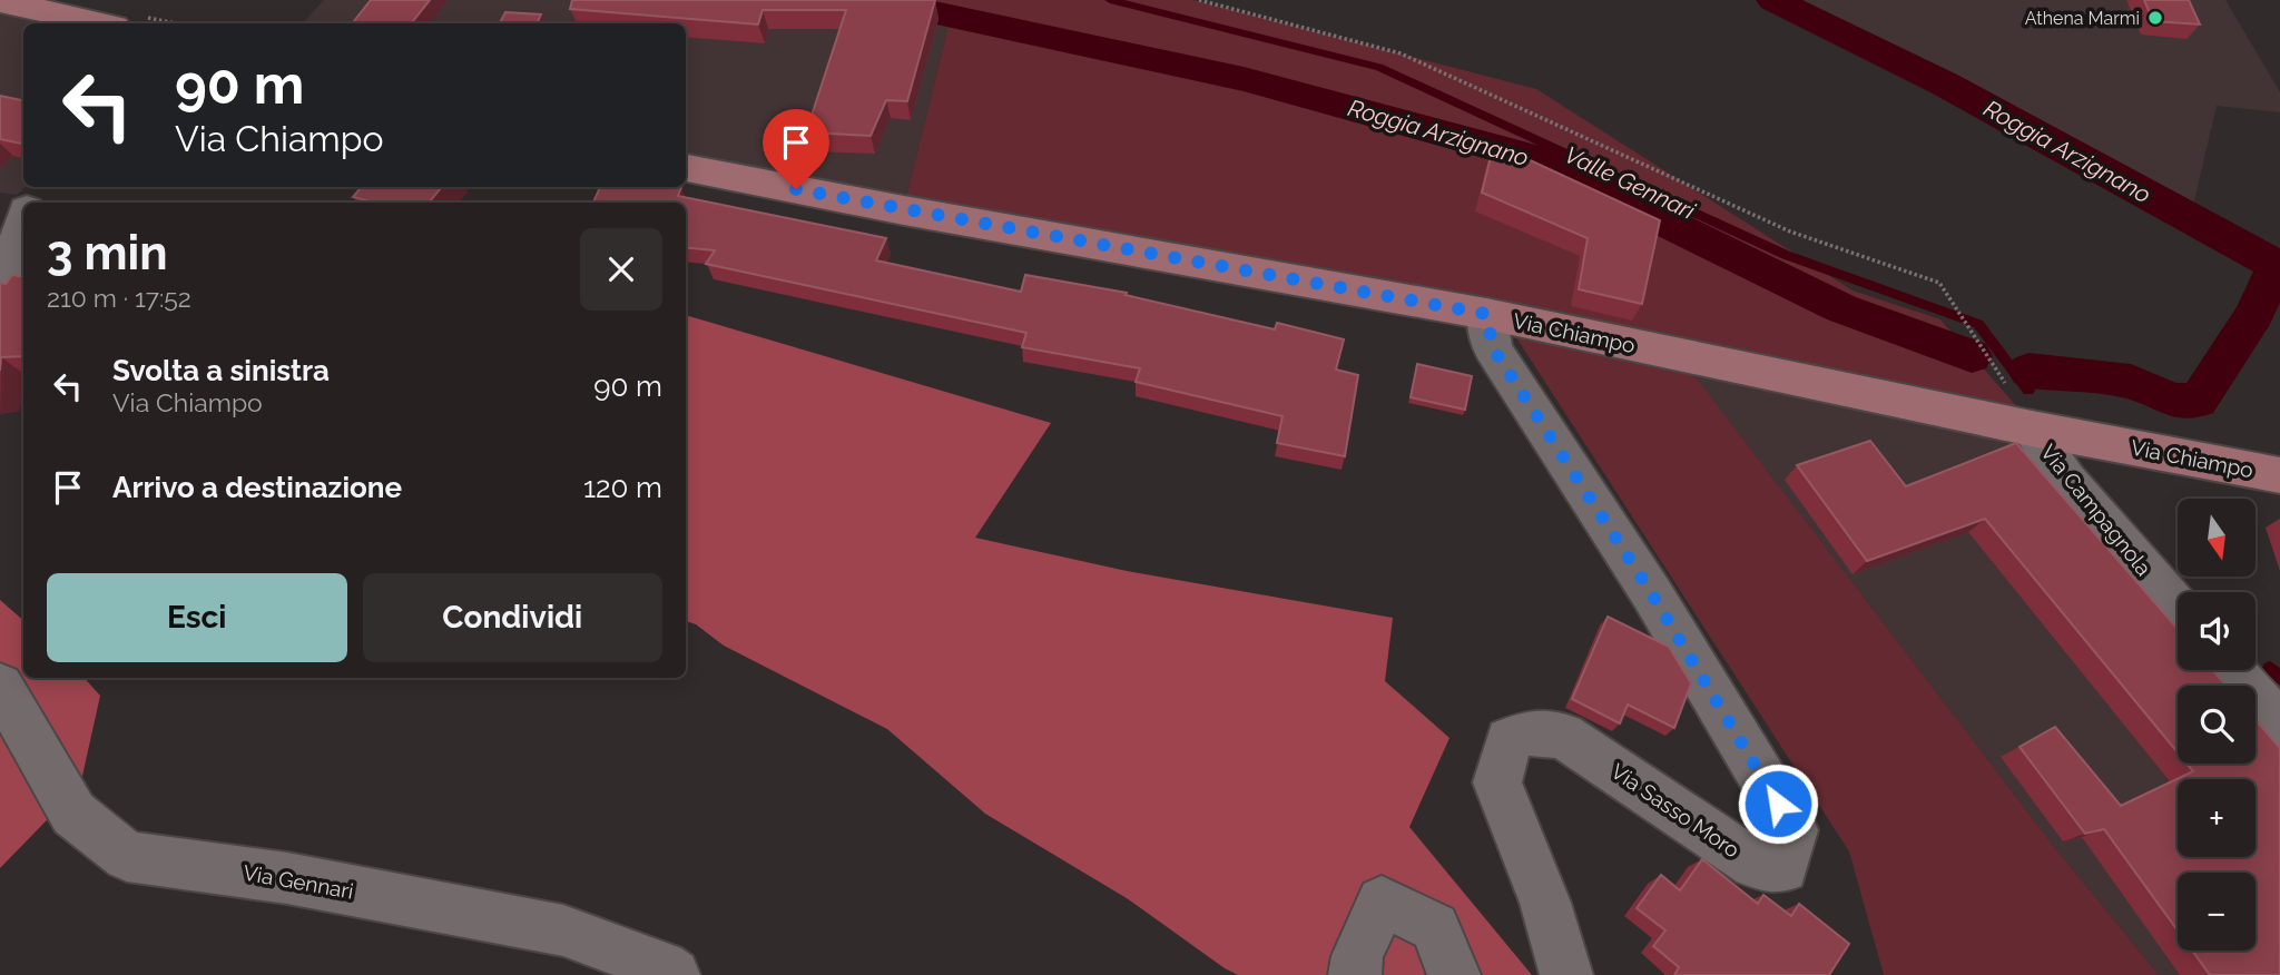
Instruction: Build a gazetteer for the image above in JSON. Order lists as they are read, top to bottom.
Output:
{
  "streets": {
    "main road": ["Via Chiampo"],
    "street": ["Via Campagnola", "Via Sasso Moro", "Via Gennari"]
  },
  "crossings": [
    ["Via Chiampo", "Via Campagnola"],
    ["Via Chiampo", "Via Sasso Moro"]
  ],
  "water": ["Roggia Arzignano", "Valle Gennari"],
  "places": ["Athena Marmi"],
  "north": "bottom",
  "page": {
    "turn": ["90 m", "Via Chiampo"],
    "heading": ["3 min", "210 m · 17:52"],
    "list": [
      {
        "name": "Svolta a sinistra",
        "note": "Via Chiampo",
        "value": "90 m"
      },
      {
        "name": "Arrivo a destinazione",
        "value": "120 m"
      }
    ],
    "map_buttons": ["+", "−"],
    "buttons": ["Esci", "Condividi"]
  }
}
